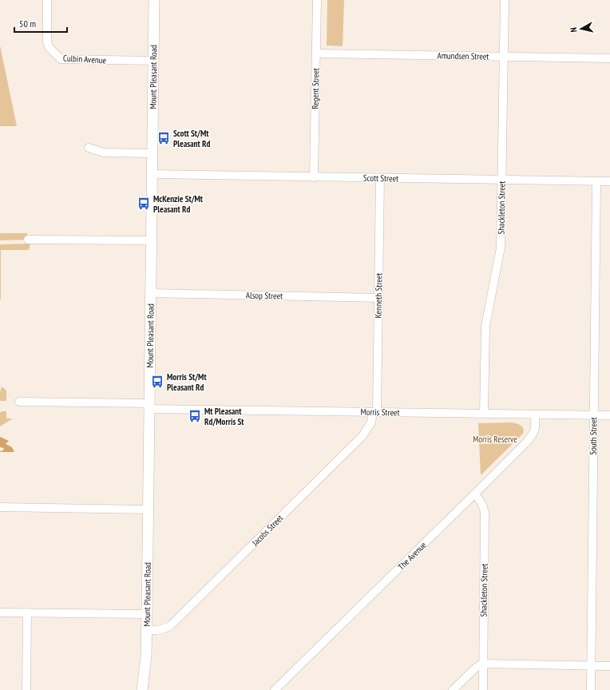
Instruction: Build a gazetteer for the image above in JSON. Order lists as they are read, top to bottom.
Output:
{
  "streets": {
    "street": [
      "Amundsen Street",
      "Culbin Avenue",
      "Mount Pleasant Road",
      "Regent Street",
      "Scott Street",
      "Shackleton Street",
      "Alsop Street",
      "Kenneth Street",
      "Morris Street",
      "South Street",
      "Jacobs Street",
      "The Avenue"
    ]
  },
  "crossings": [
    ["Amundsen Street", "Regent Street"],
    ["Amundsen Street", "Shackleton Street"],
    ["Culbin Avenue", "Mount Pleasant Road"],
    ["Mount Pleasant Road", "Scott Street"],
    ["Mount Pleasant Road", "Alsop Street"],
    ["Mount Pleasant Road", "Morris Street"],
    ["Mount Pleasant Road", "Jacobs Street"],
    ["Regent Street", "Scott Street"],
    ["Scott Street", "Shackleton Street"],
    ["Scott Street", "Kenneth Street"],
    ["Scott Street", "South Street"],
    ["Shackleton Street", "Morris Street"],
    ["Shackleton Street", "The Avenue"],
    ["Alsop Street", "Kenneth Street"],
    ["Kenneth Street", "Morris Street"],
    ["Kenneth Street", "Jacobs Street"],
    ["Morris Street", "South Street"],
    ["Morris Street", "Jacobs Street"],
    ["Morris Street", "The Avenue"]
  ],
  "parks": ["Morris Reserve"],
  "places": {
    "bus stop": [
      "Scott St/Mt Pleasant Rd",
      "McKenzie St/Mt Pleasant Rd",
      "Morris St/Mt Pleasant Rd",
      "Mt Pleasant Rd/Morris St"
    ]
  },
  "scale_bar": "50 m",
  "north": "left"
}
